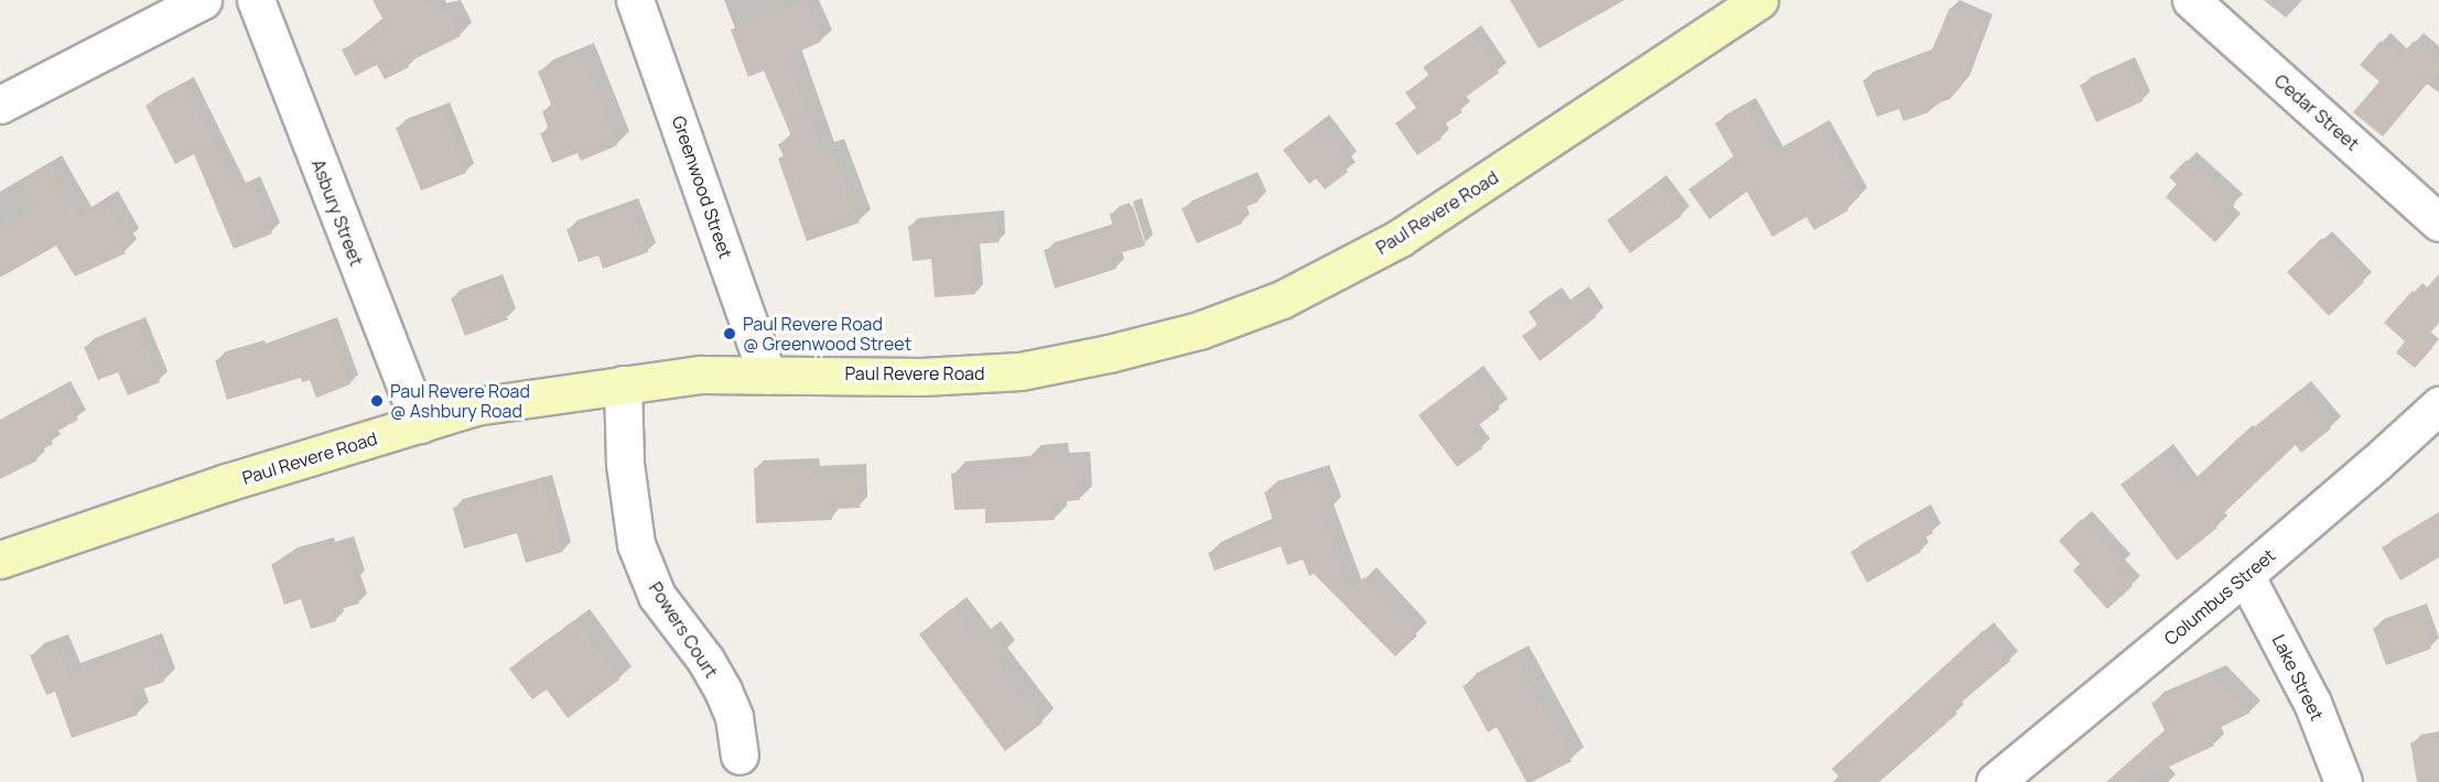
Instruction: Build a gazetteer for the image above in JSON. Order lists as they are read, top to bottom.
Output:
{
  "streets": {
    "street": [
      "Cedar Street",
      "Greenwood Street",
      "Asbury Street",
      "Paul Revere Road",
      "Columbus Street",
      "Powers Court",
      "Lake Street"
    ]
  },
  "crossings": [
    ["Greenwood Street", "Paul Revere Road"],
    ["Asbury Street", "Paul Revere Road"],
    ["Paul Revere Road", "Powers Court"],
    ["Columbus Street", "Lake Street"]
  ],
  "places": ["Paul Revere Road @ Greenwood Street", "Paul Revere Road @ Ashbury Road"]
}
